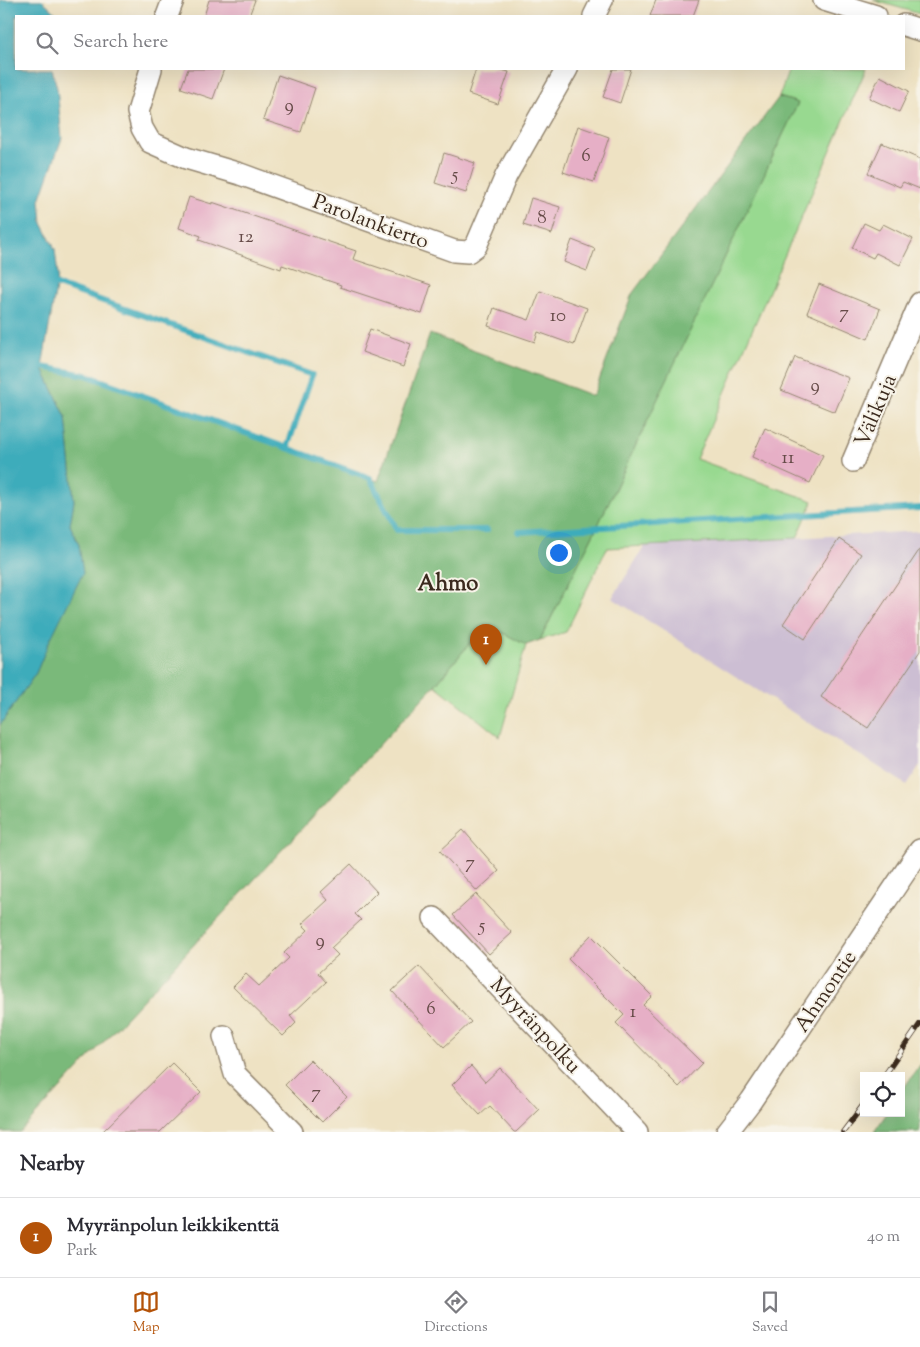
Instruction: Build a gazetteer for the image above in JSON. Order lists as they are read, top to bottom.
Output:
{
  "streets": {
    "street": [
      "Parolankierto",
      "Välikuja",
      "Ahmontie",
      "Myyränpolku"
    ]
  },
  "districts": ["Ahmo"],
  "house_numbers": [
    "9",
    "6",
    "5",
    "8",
    "12",
    "7",
    "10",
    "9",
    "11",
    "7",
    "5",
    "9",
    "6",
    "1",
    "7"
  ],
  "page": {
    "search": "Search here",
    "pins": "1",
    "heading": "Nearby",
    "list": [
      {
        "mark": "1",
        "name": "Myyränpolun leikkikenttä",
        "note": "Park",
        "value": "40 m"
      }
    ],
    "nav": ["Map", "Directions", "Saved"]
  }
}
